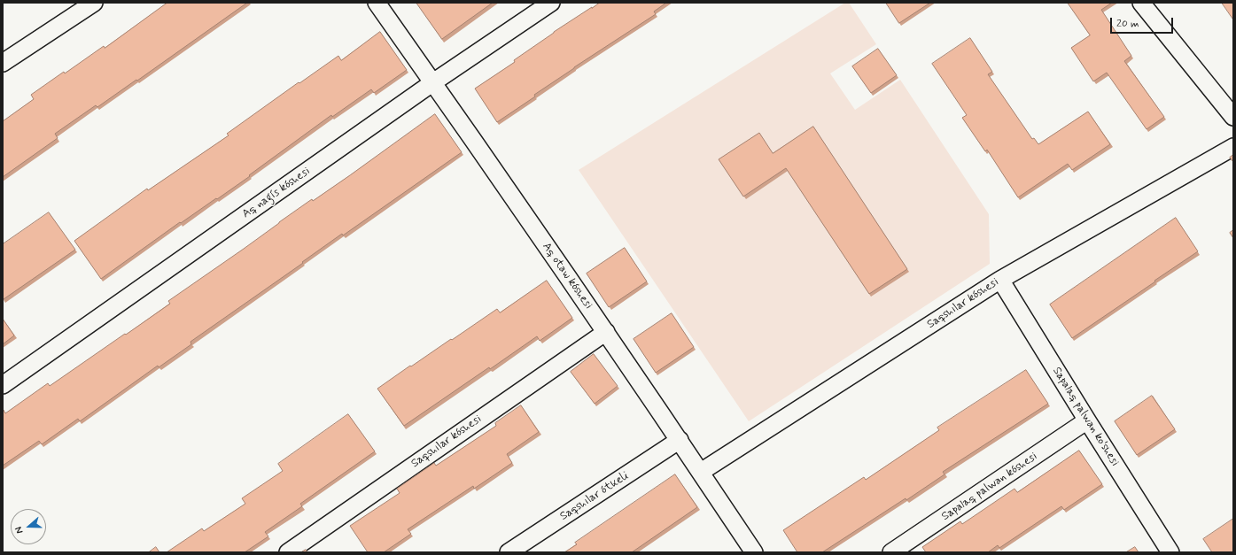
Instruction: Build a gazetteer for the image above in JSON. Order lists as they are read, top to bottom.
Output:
{
  "streets": {
    "street": [
      "Aq naǵıs kóshesi",
      "Aq otaw kóshesi",
      "Saqshılar kóshesi",
      "Sapalaq palwan ko'shesi",
      "Sapalaq palwan kóshesi",
      "Saqshılar ótkeli"
    ]
  },
  "crossings": [
    ["Aq naǵıs kóshesi", "Aq otaw kóshesi"],
    ["Aq otaw kóshesi", "Saqshılar kóshesi"],
    ["Aq otaw kóshesi", "Saqshılar ótkeli"],
    ["Saqshılar kóshesi", "Sapalaq palwan ko'shesi"],
    ["Sapalaq palwan ko'shesi", "Sapalaq palwan kóshesi"]
  ],
  "scale_bar": "20 m",
  "north": "left"
}
